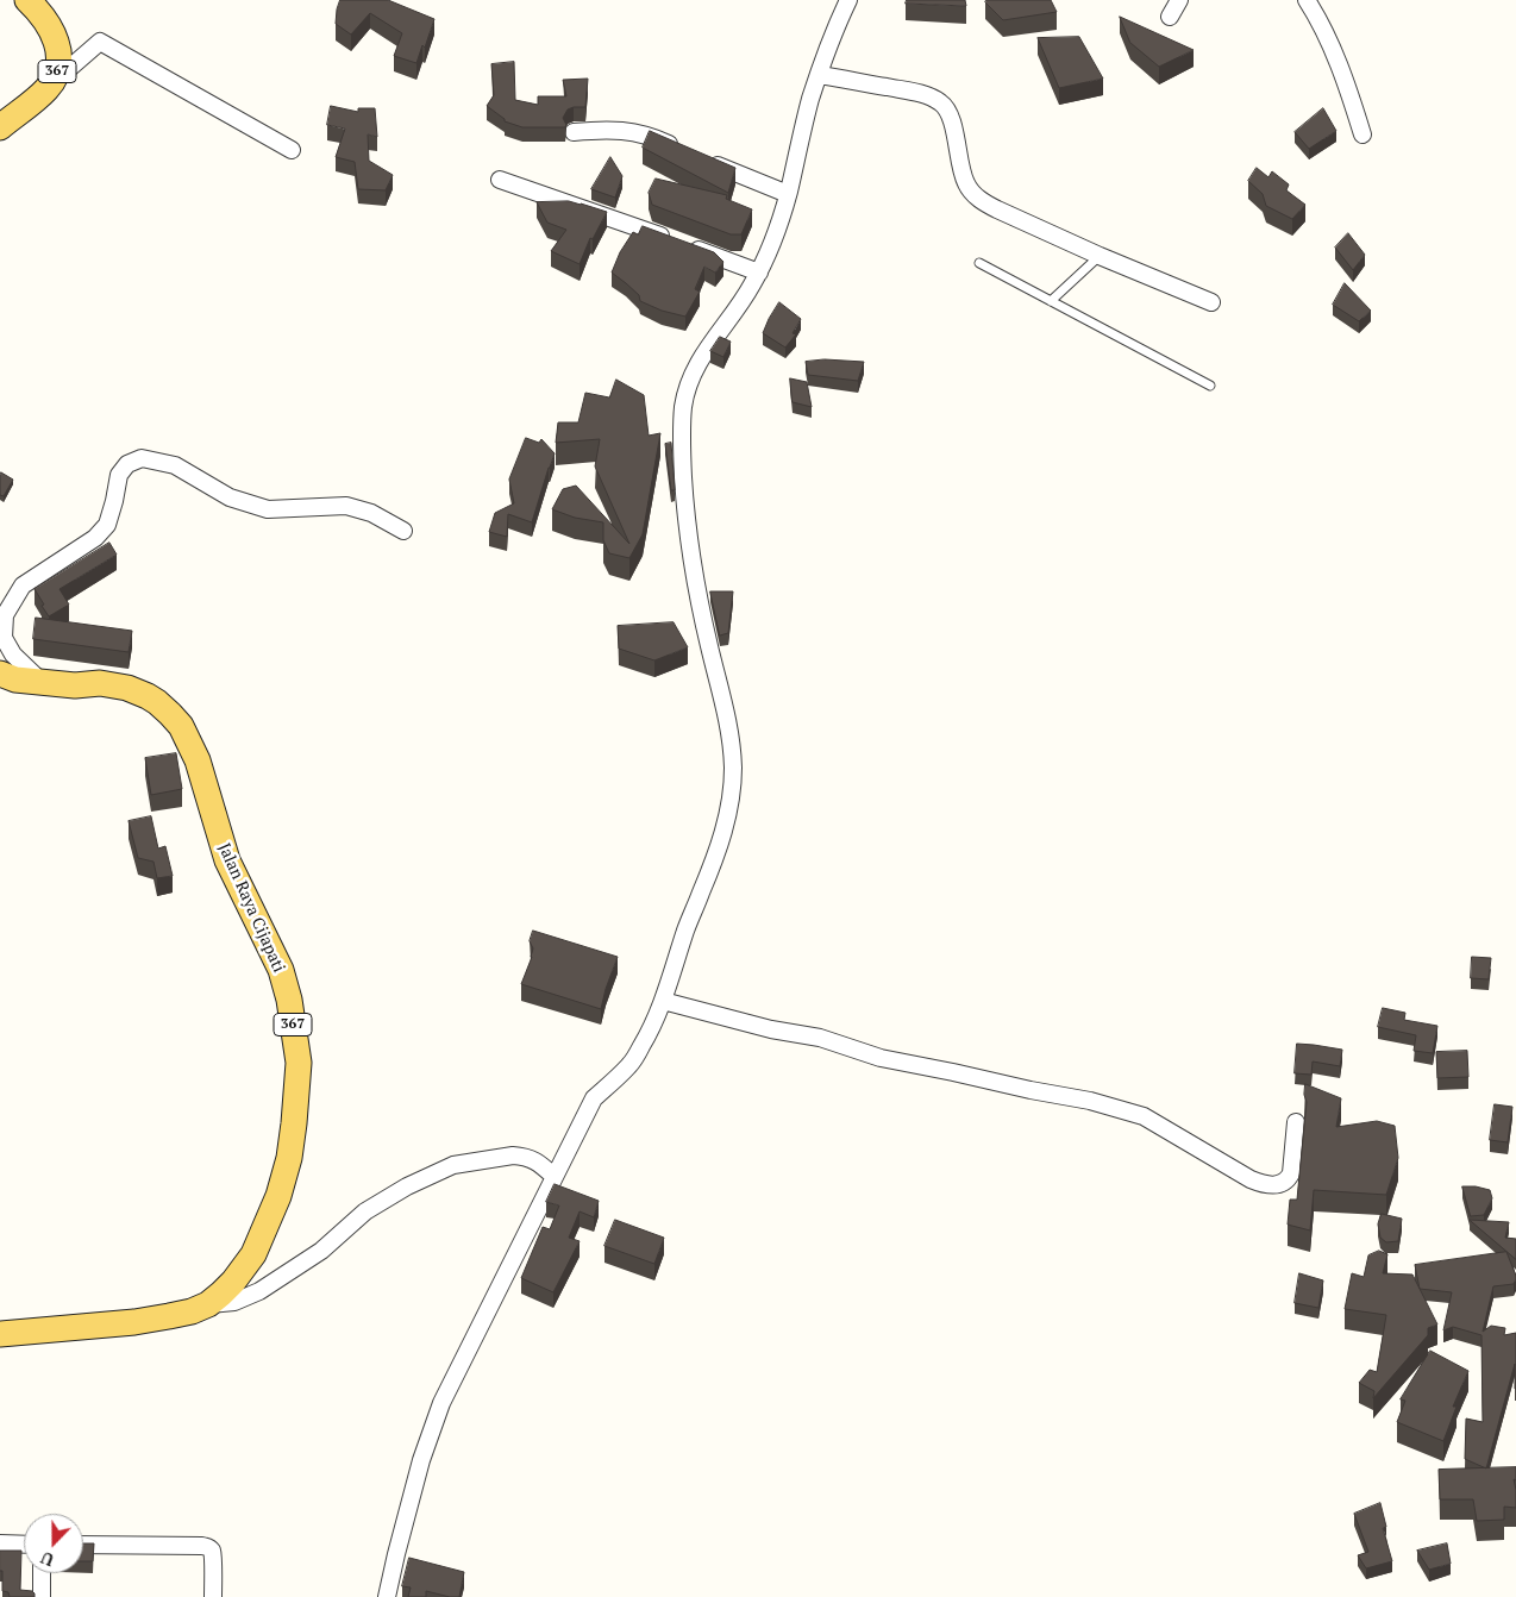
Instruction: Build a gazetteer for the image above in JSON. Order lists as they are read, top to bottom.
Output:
{
  "streets": {
    "main road": ["367", "Jalan Raya Cijapati"]
  },
  "north": "bottom"
}
